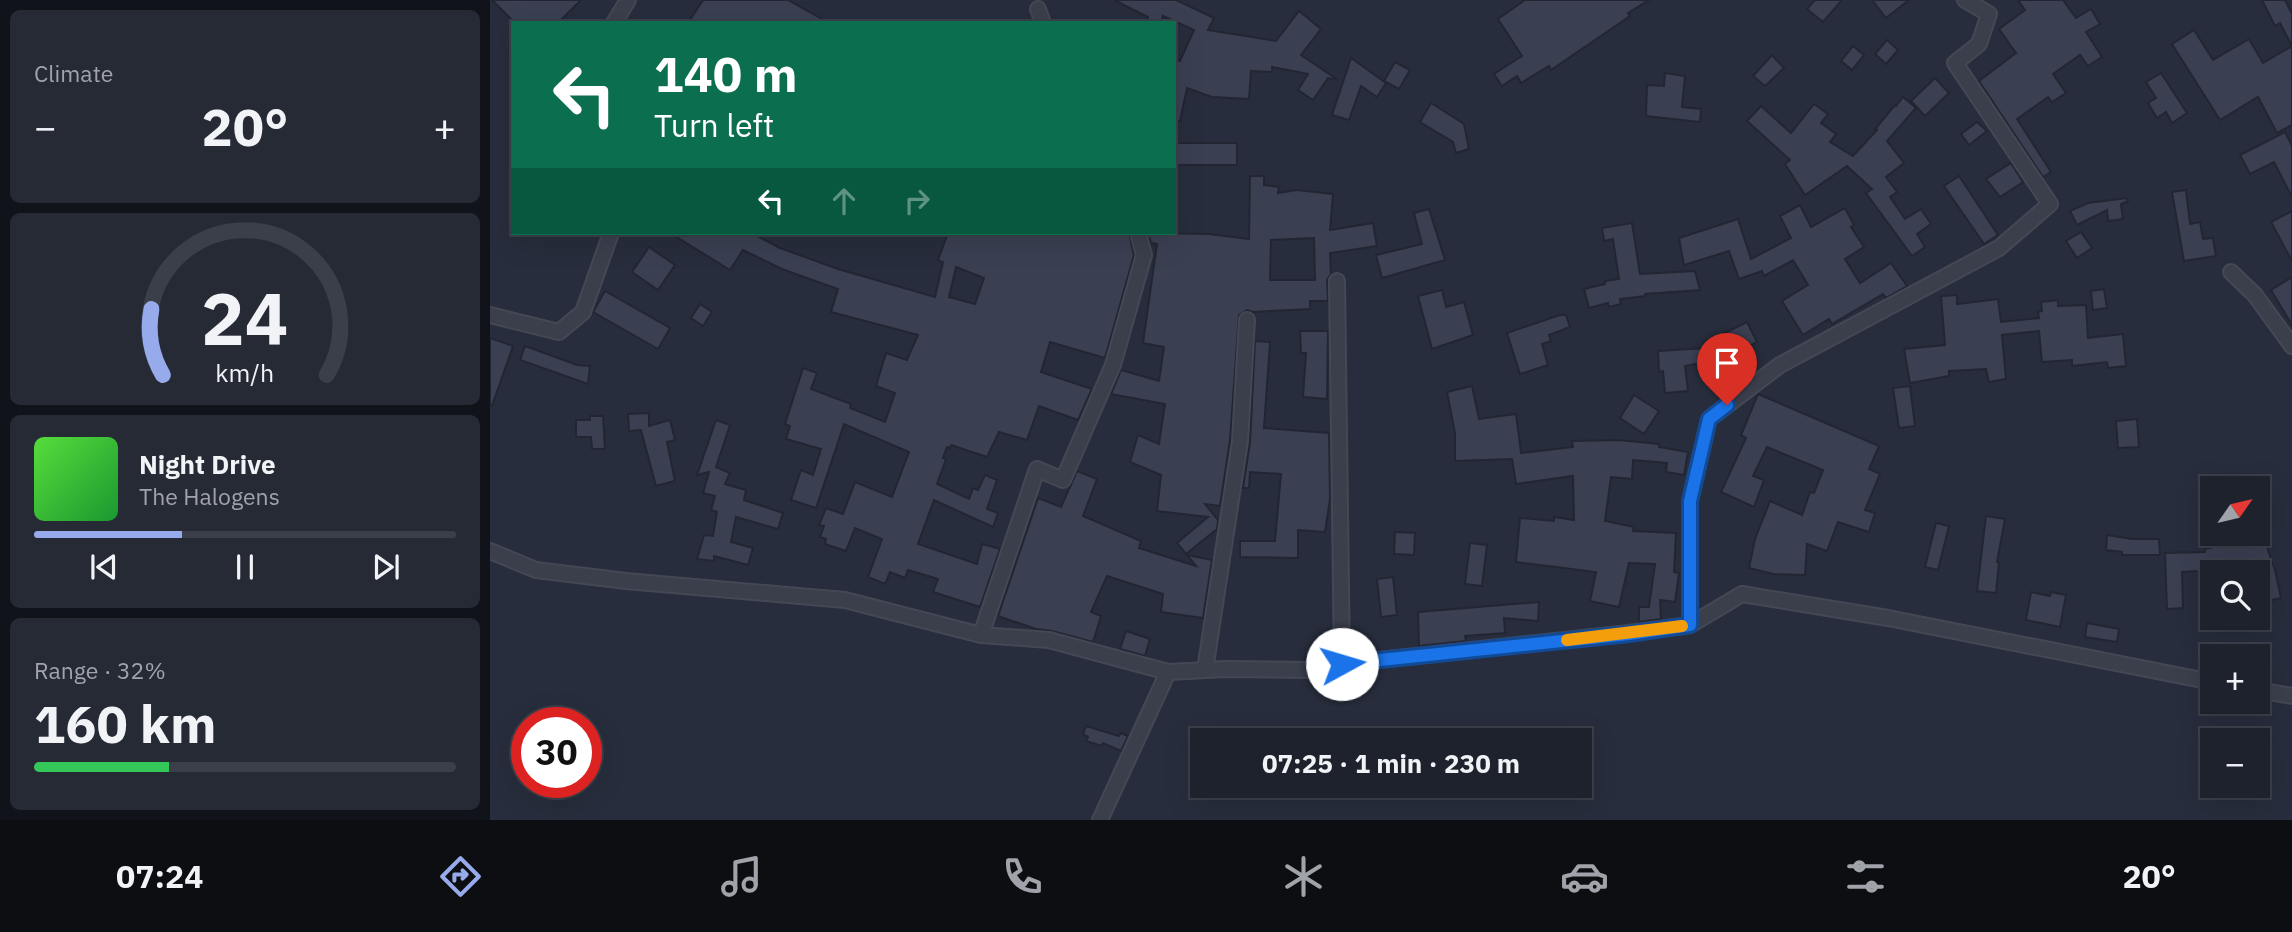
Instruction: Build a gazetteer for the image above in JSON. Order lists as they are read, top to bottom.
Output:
{
  "north": "top right",
  "page": {
    "tile": [
      "Climate",
      ["Range · 32%", "160 km"]
    ],
    "turn": ["140 m", "Turn left"],
    "heat": ["−", "20°", "+"],
    "song": ["Night Drive", "The Halogens"],
    "map_buttons": ["+", "−"],
    "limit": "30",
    "trip": "07:25 · 1 min · 230 m",
    "tabs": ["07:24", "20°"],
    "gauge": ["24", "km/h"]
  }
}
